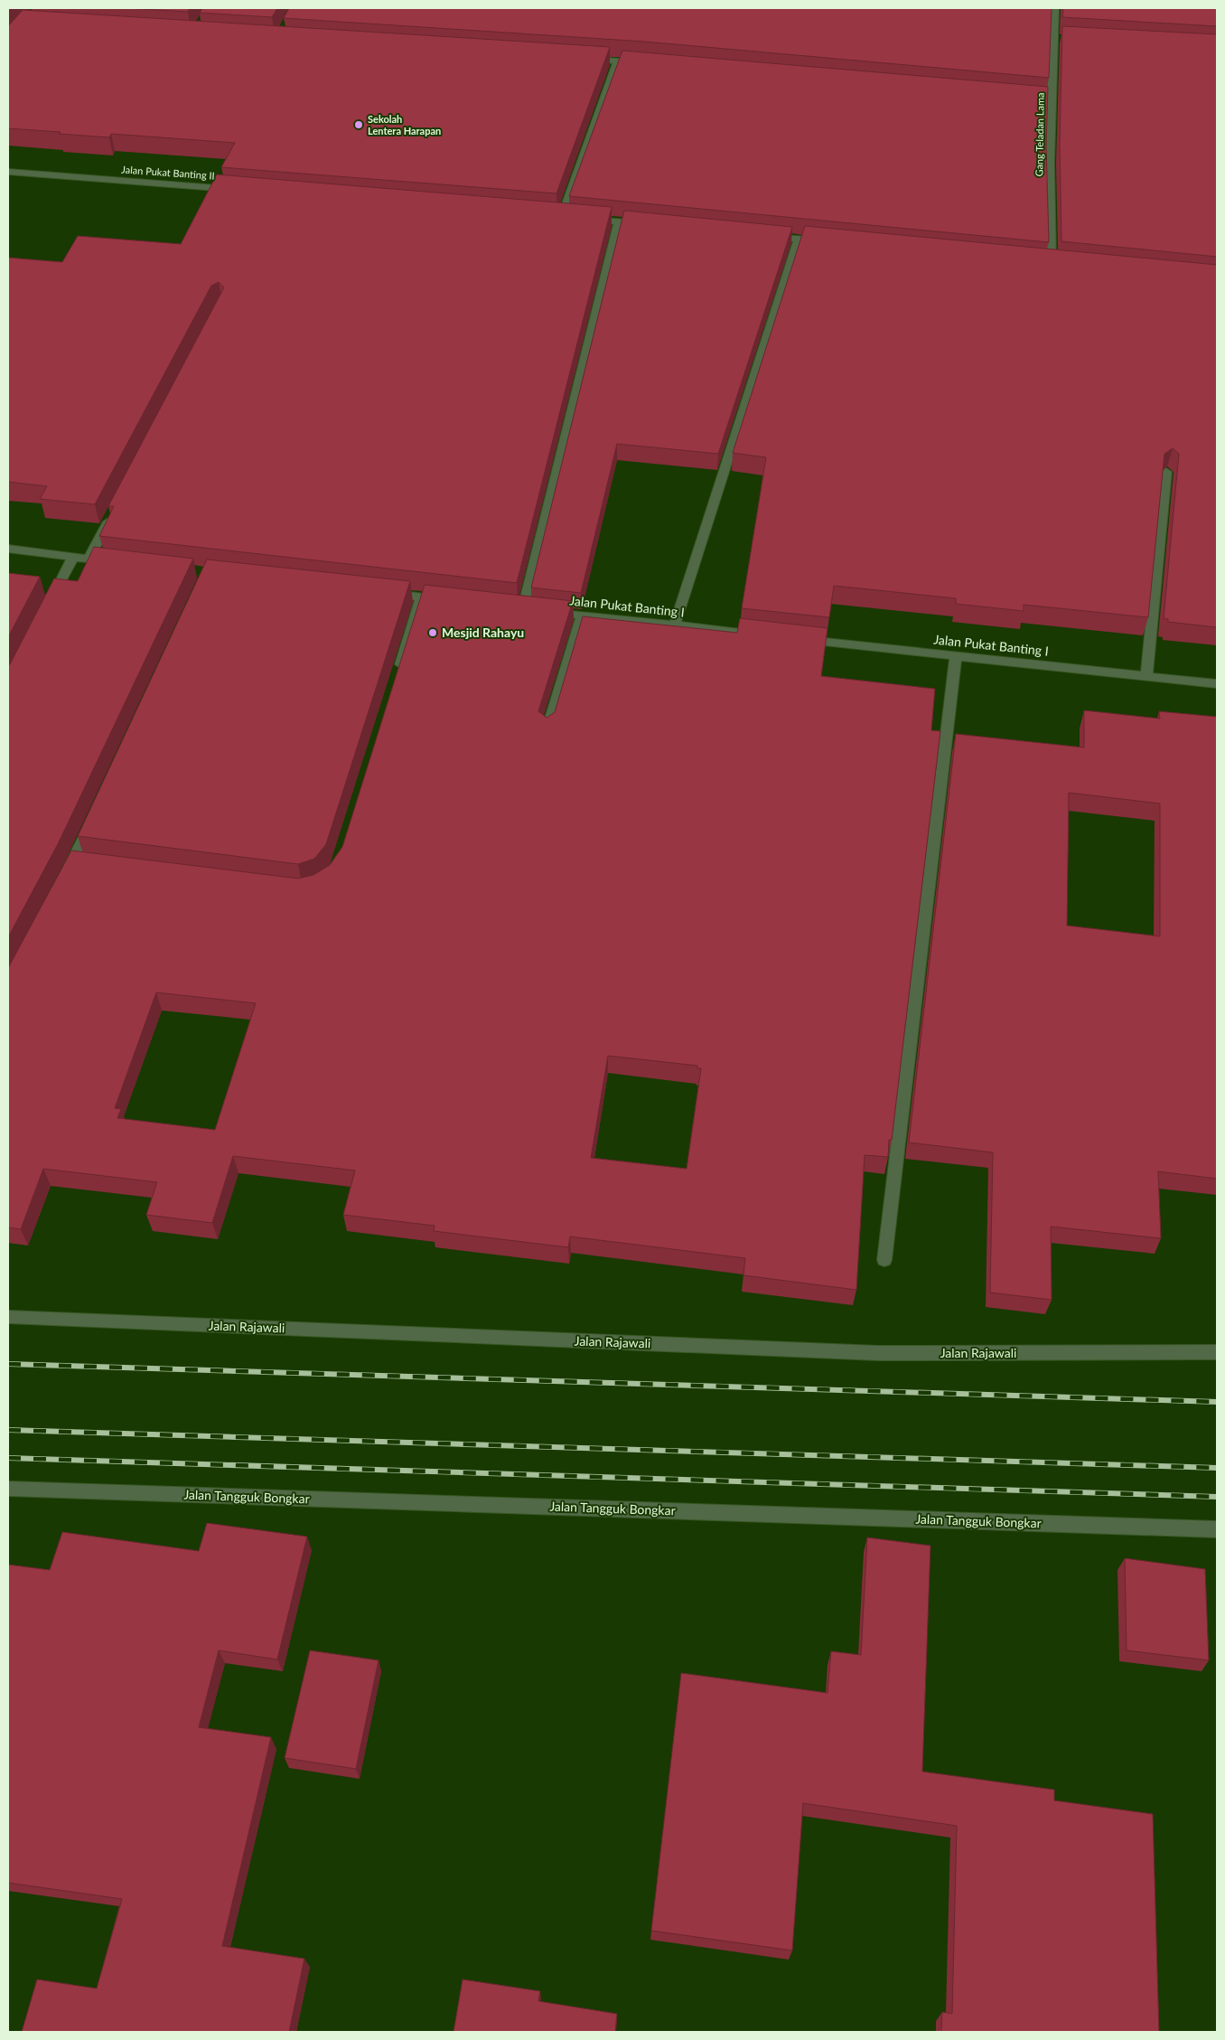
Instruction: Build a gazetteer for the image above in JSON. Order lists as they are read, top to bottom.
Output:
{
  "streets": {
    "street": [
      "Gang Teladan Lama",
      "Jalan Pukat Banting II",
      "Jalan Pukat Banting I",
      "Jalan Rajawali",
      "Jalan Tangguk Bongkar"
    ]
  },
  "places": ["Sekolah Lentera Harapan", "Mesjid Rahayu"]
}
